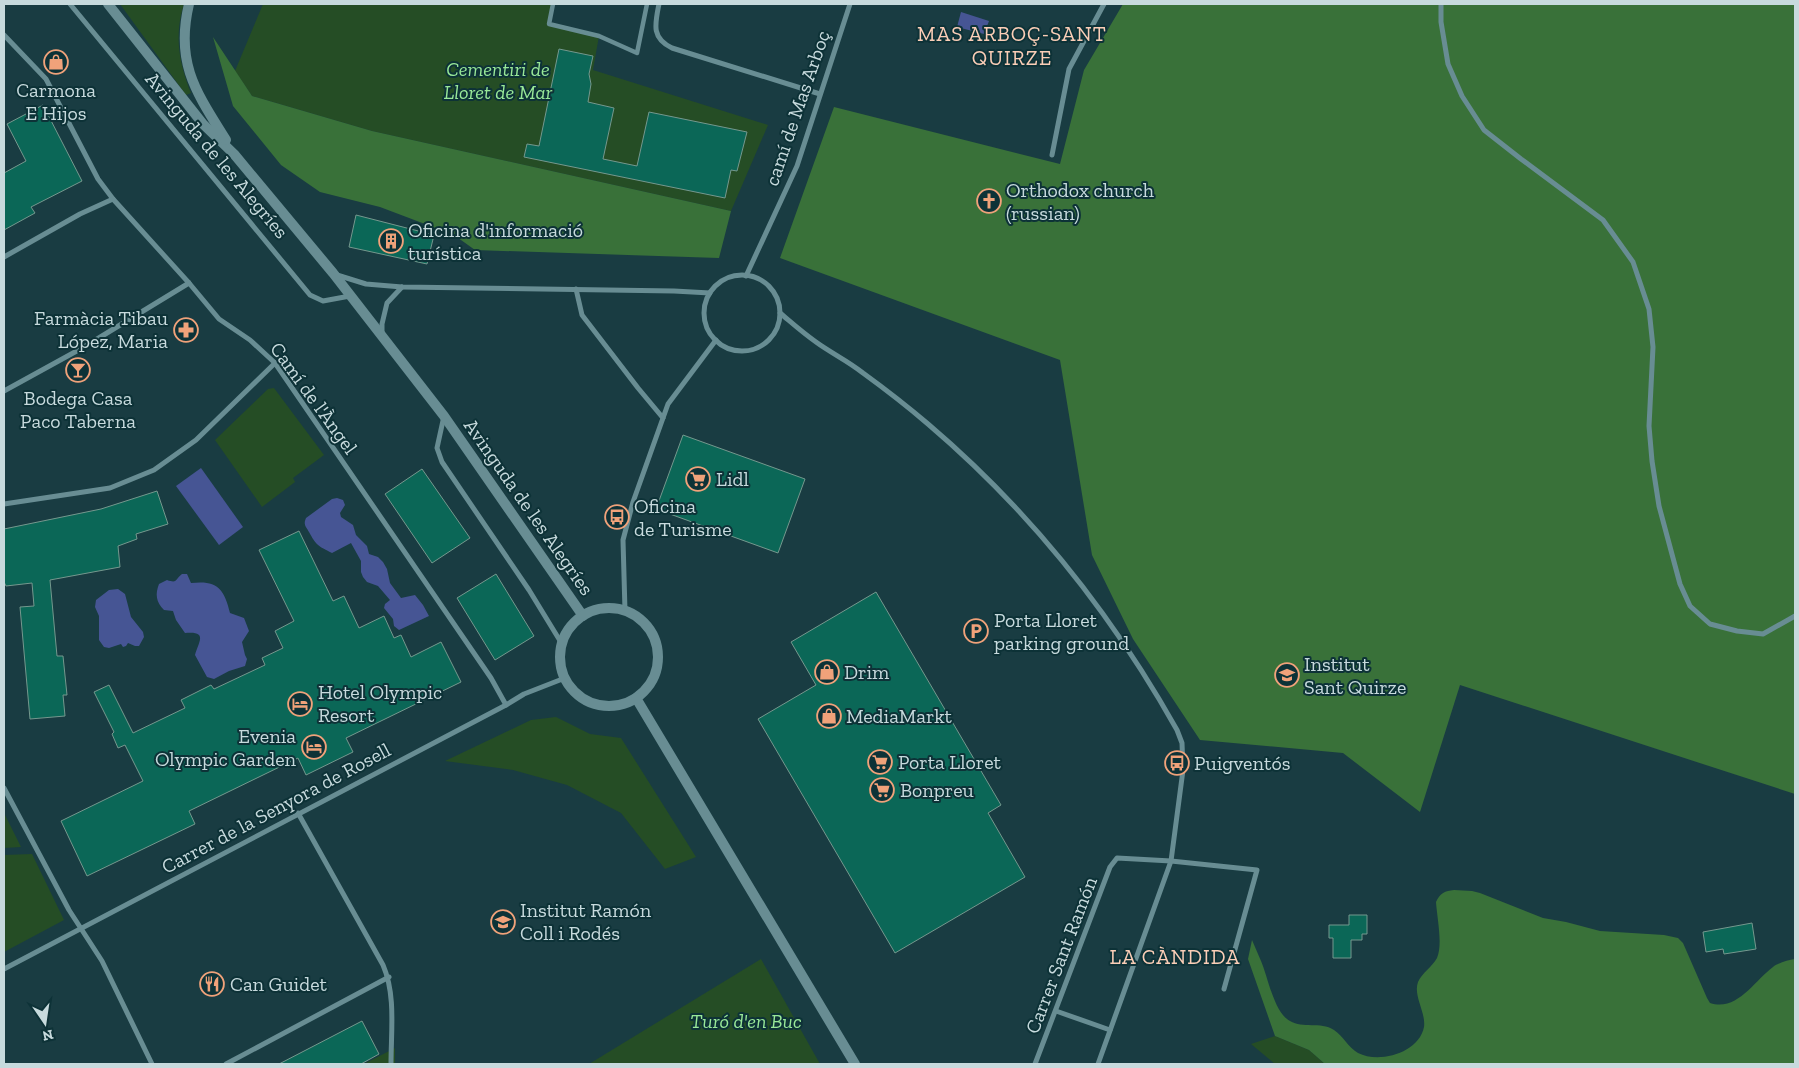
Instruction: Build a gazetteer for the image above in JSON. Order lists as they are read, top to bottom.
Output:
{
  "streets": {
    "main road": ["Avinguda de les Alegríes"],
    "street": [
      "camí de Mas Arboç",
      "Camí de l'Àngel",
      "Carrer de la Senyora de Rosell",
      "Carrer Sant Ramón"
    ]
  },
  "crossings": [
    ["Avinguda de les Alegríes", "Carrer de la Senyora de Rosell"],
    ["Camí de l'Àngel", "Carrer de la Senyora de Rosell"]
  ],
  "districts": ["MAS ARBOÇ-SANT QUIRZE", "LA CÀNDIDA"],
  "parks": ["Cementiri de Lloret de Mar", "Turó d'en Buc"],
  "places": {
    "shop": ["Carmona E Hijos", "Drim", "MediaMarkt"],
    "church": ["Orthodox church (russian)"],
    "building": ["Oficina d'informació turística"],
    "pharmacy": ["Farmàcia Tibau López, Maria"],
    "bar": ["Bodega Casa Paco Taberna"],
    "supermarket": ["Lidl", "Porta Lloret", "Bonpreu"],
    "bus stop": ["Oficina de Turisme", "Puigventós"],
    "parking": ["Porta Lloret parking ground"],
    "school or university": ["Institut Sant Quirze", "Institut Ramón Coll i Rodés"],
    "hotel": ["Hotel Olympic Resort", "Evenia Olympic Garden"],
    "restaurant": ["Can Guidet"]
  },
  "north": "bottom"
}
